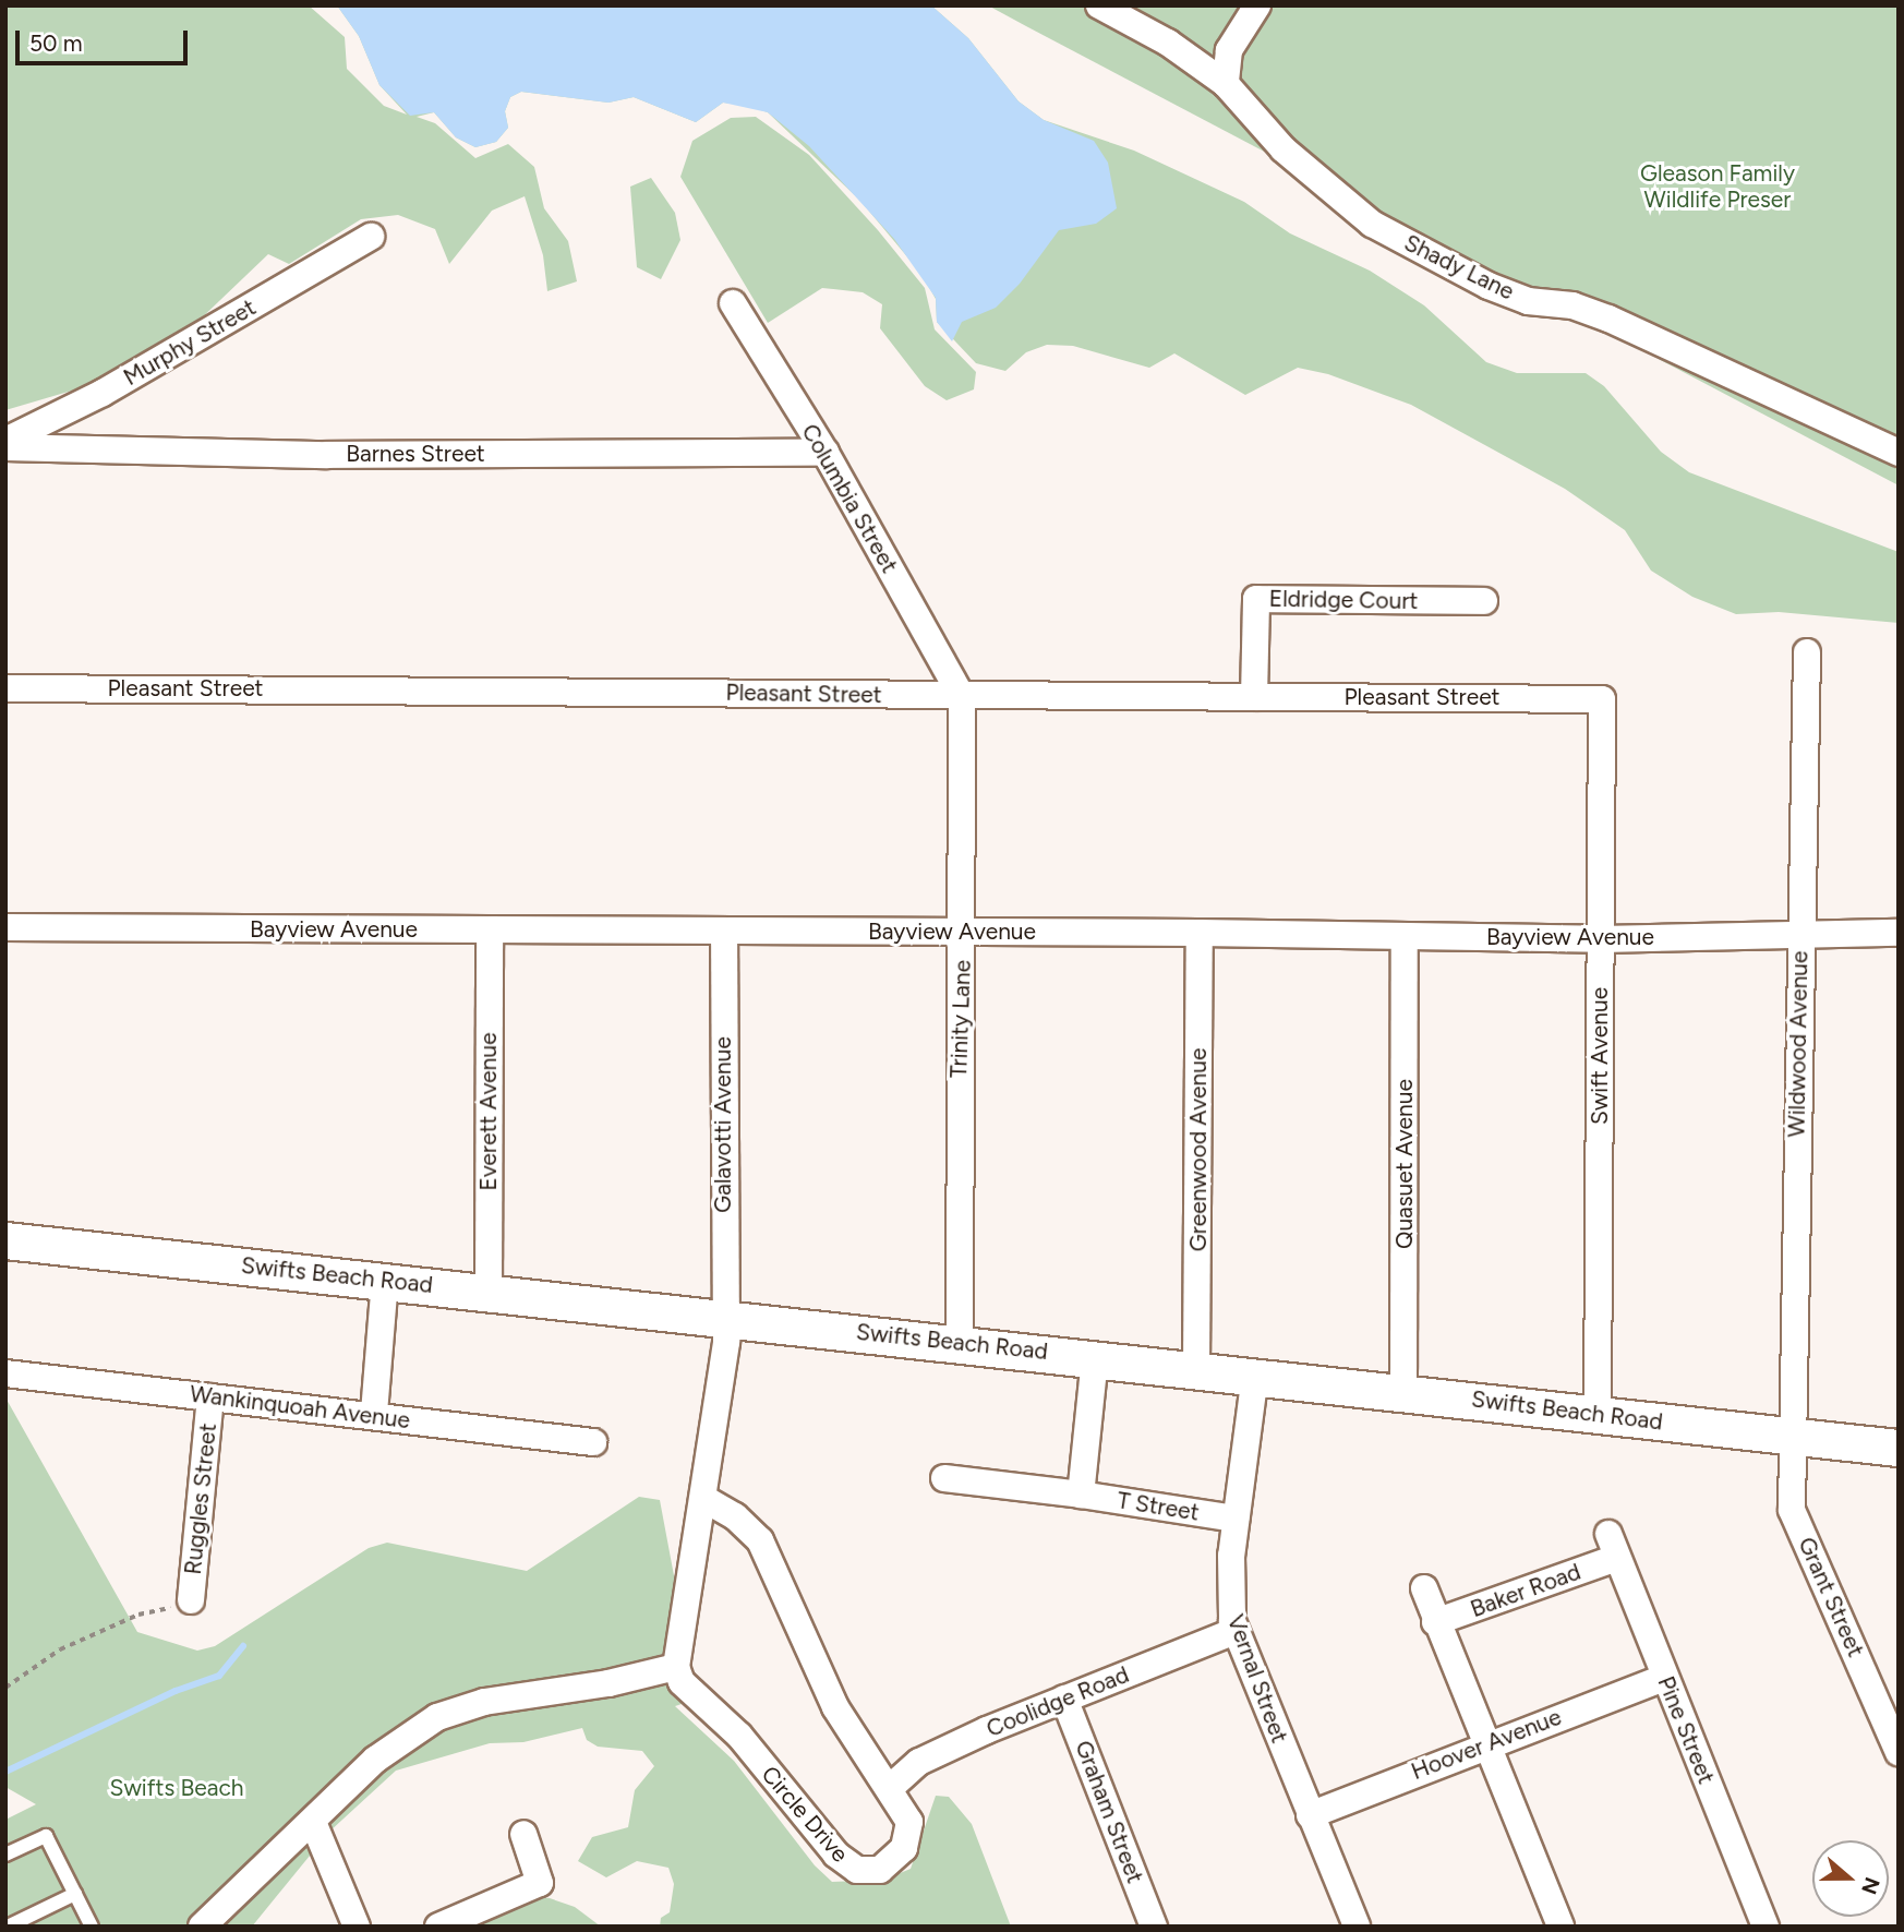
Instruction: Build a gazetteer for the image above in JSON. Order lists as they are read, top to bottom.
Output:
{
  "streets": {
    "street": [
      "Shady Lane",
      "Murphy Street",
      "Barnes Street",
      "Columbia Street",
      "Eldridge Court",
      "Pleasant Street",
      "Bayview Avenue",
      "Trinity Lane",
      "Wildwood Avenue",
      "Swift Avenue",
      "Everett Avenue",
      "Galavotti Avenue",
      "Greenwood Avenue",
      "Quasuet Avenue",
      "Swifts Beach Road",
      "Wankinquoah Avenue",
      "Ruggles Street",
      "T Street",
      "Baker Road",
      "Grant Street",
      "Vernal Street",
      "Coolidge Road",
      "Pine Street",
      "Hoover Avenue",
      "Graham Street",
      "Circle Drive"
    ]
  },
  "crossings": [
    ["Barnes Street", "Columbia Street"],
    ["Columbia Street", "Pleasant Street"],
    ["Columbia Street", "Trinity Lane"],
    ["Eldridge Court", "Pleasant Street"],
    ["Pleasant Street", "Trinity Lane"],
    ["Pleasant Street", "Swift Avenue"],
    ["Bayview Avenue", "Trinity Lane"],
    ["Bayview Avenue", "Wildwood Avenue"],
    ["Bayview Avenue", "Swift Avenue"],
    ["Bayview Avenue", "Everett Avenue"],
    ["Bayview Avenue", "Galavotti Avenue"],
    ["Bayview Avenue", "Greenwood Avenue"],
    ["Bayview Avenue", "Quasuet Avenue"],
    ["Trinity Lane", "Swifts Beach Road"],
    ["Wildwood Avenue", "Swifts Beach Road"],
    ["Wildwood Avenue", "Grant Street"],
    ["Swift Avenue", "Swifts Beach Road"],
    ["Everett Avenue", "Swifts Beach Road"],
    ["Galavotti Avenue", "Swifts Beach Road"],
    ["Greenwood Avenue", "Swifts Beach Road"],
    ["Quasuet Avenue", "Swifts Beach Road"],
    ["Swifts Beach Road", "Grant Street"],
    ["Swifts Beach Road", "Vernal Street"],
    ["Wankinquoah Avenue", "Ruggles Street"],
    ["T Street", "Vernal Street"],
    ["Baker Road", "Pine Street"],
    ["Vernal Street", "Coolidge Road"],
    ["Vernal Street", "Hoover Avenue"],
    ["Coolidge Road", "Graham Street"],
    ["Coolidge Road", "Circle Drive"],
    ["Pine Street", "Hoover Avenue"]
  ],
  "parks": ["Gleason Family Wildlife Preser", "Swifts Beach"],
  "scale_bar": "50 m",
  "north": "right"
}
